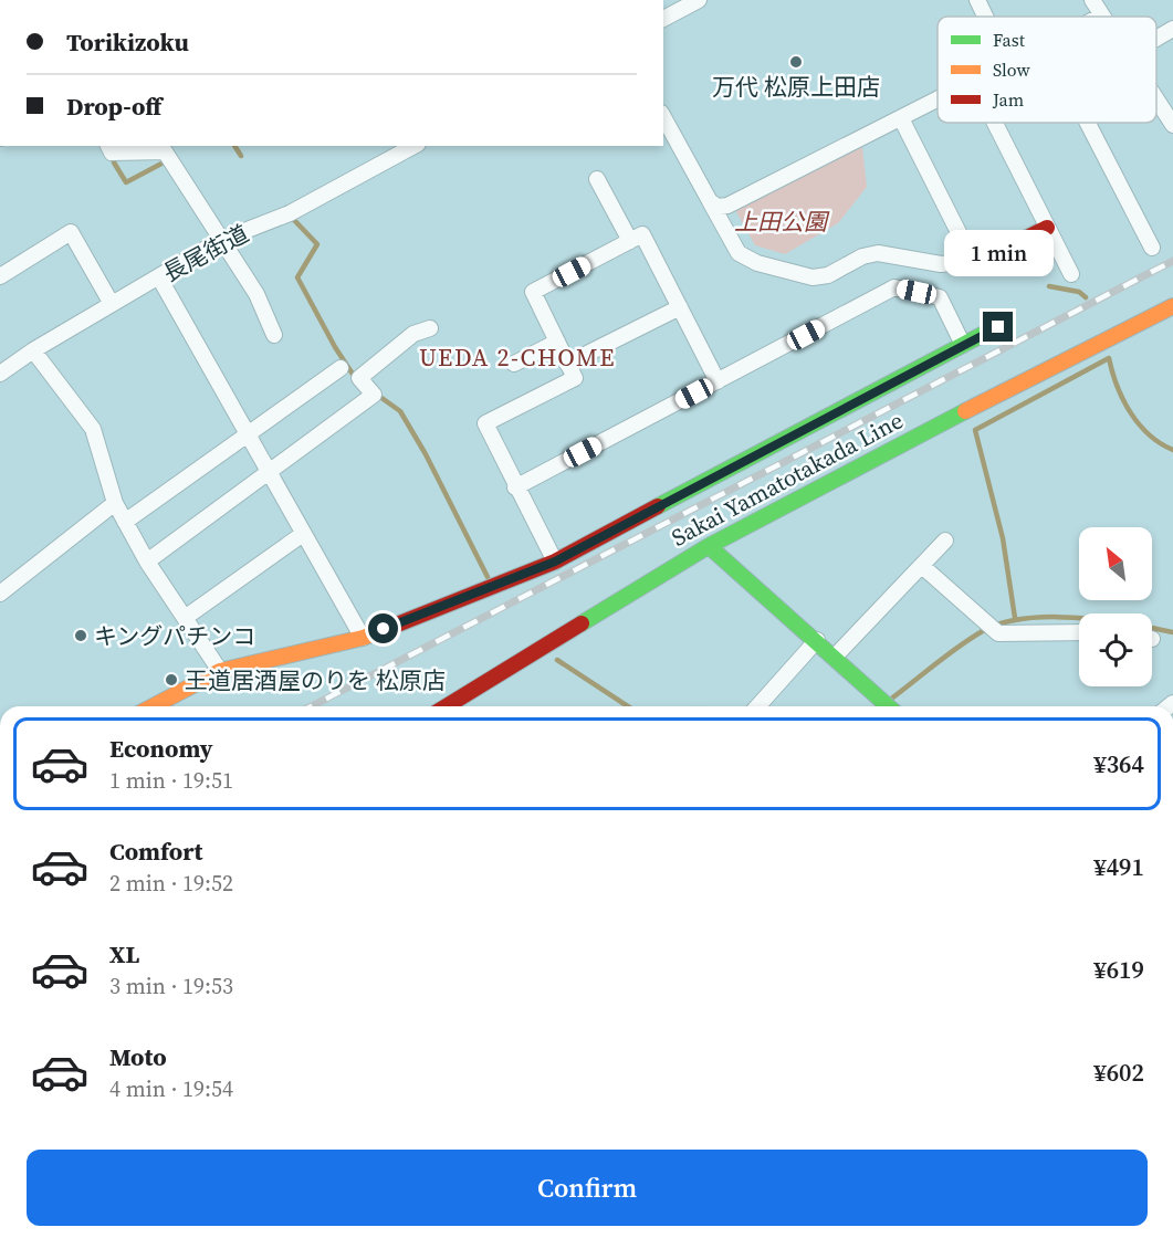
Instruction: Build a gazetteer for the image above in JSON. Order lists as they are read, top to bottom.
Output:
{
  "streets": {
    "street": ["長尾街道", "Sakai Yamatotakada Line"]
  },
  "districts": ["UEDA 2-CHOME"],
  "parks": ["上田公園"],
  "places": ["万代 松原上田店", "キングパチンコ", "王道居酒屋のりを 松原店"],
  "legend": ["Fast", "Slow", "Jam"],
  "north": "top left",
  "page": {
    "banner": ["Torikizoku", "Drop-off"],
    "bubble": "1 min",
    "list": [
      {
        "name": "Economy",
        "note": "1 min · 19:51",
        "value": "¥364"
      },
      {
        "name": "Comfort",
        "note": "2 min · 19:52",
        "value": "¥491"
      },
      {
        "name": "XL",
        "note": "3 min · 19:53",
        "value": "¥619"
      },
      {
        "name": "Moto",
        "note": "4 min · 19:54",
        "value": "¥602"
      }
    ],
    "buttons": "Confirm"
  }
}
